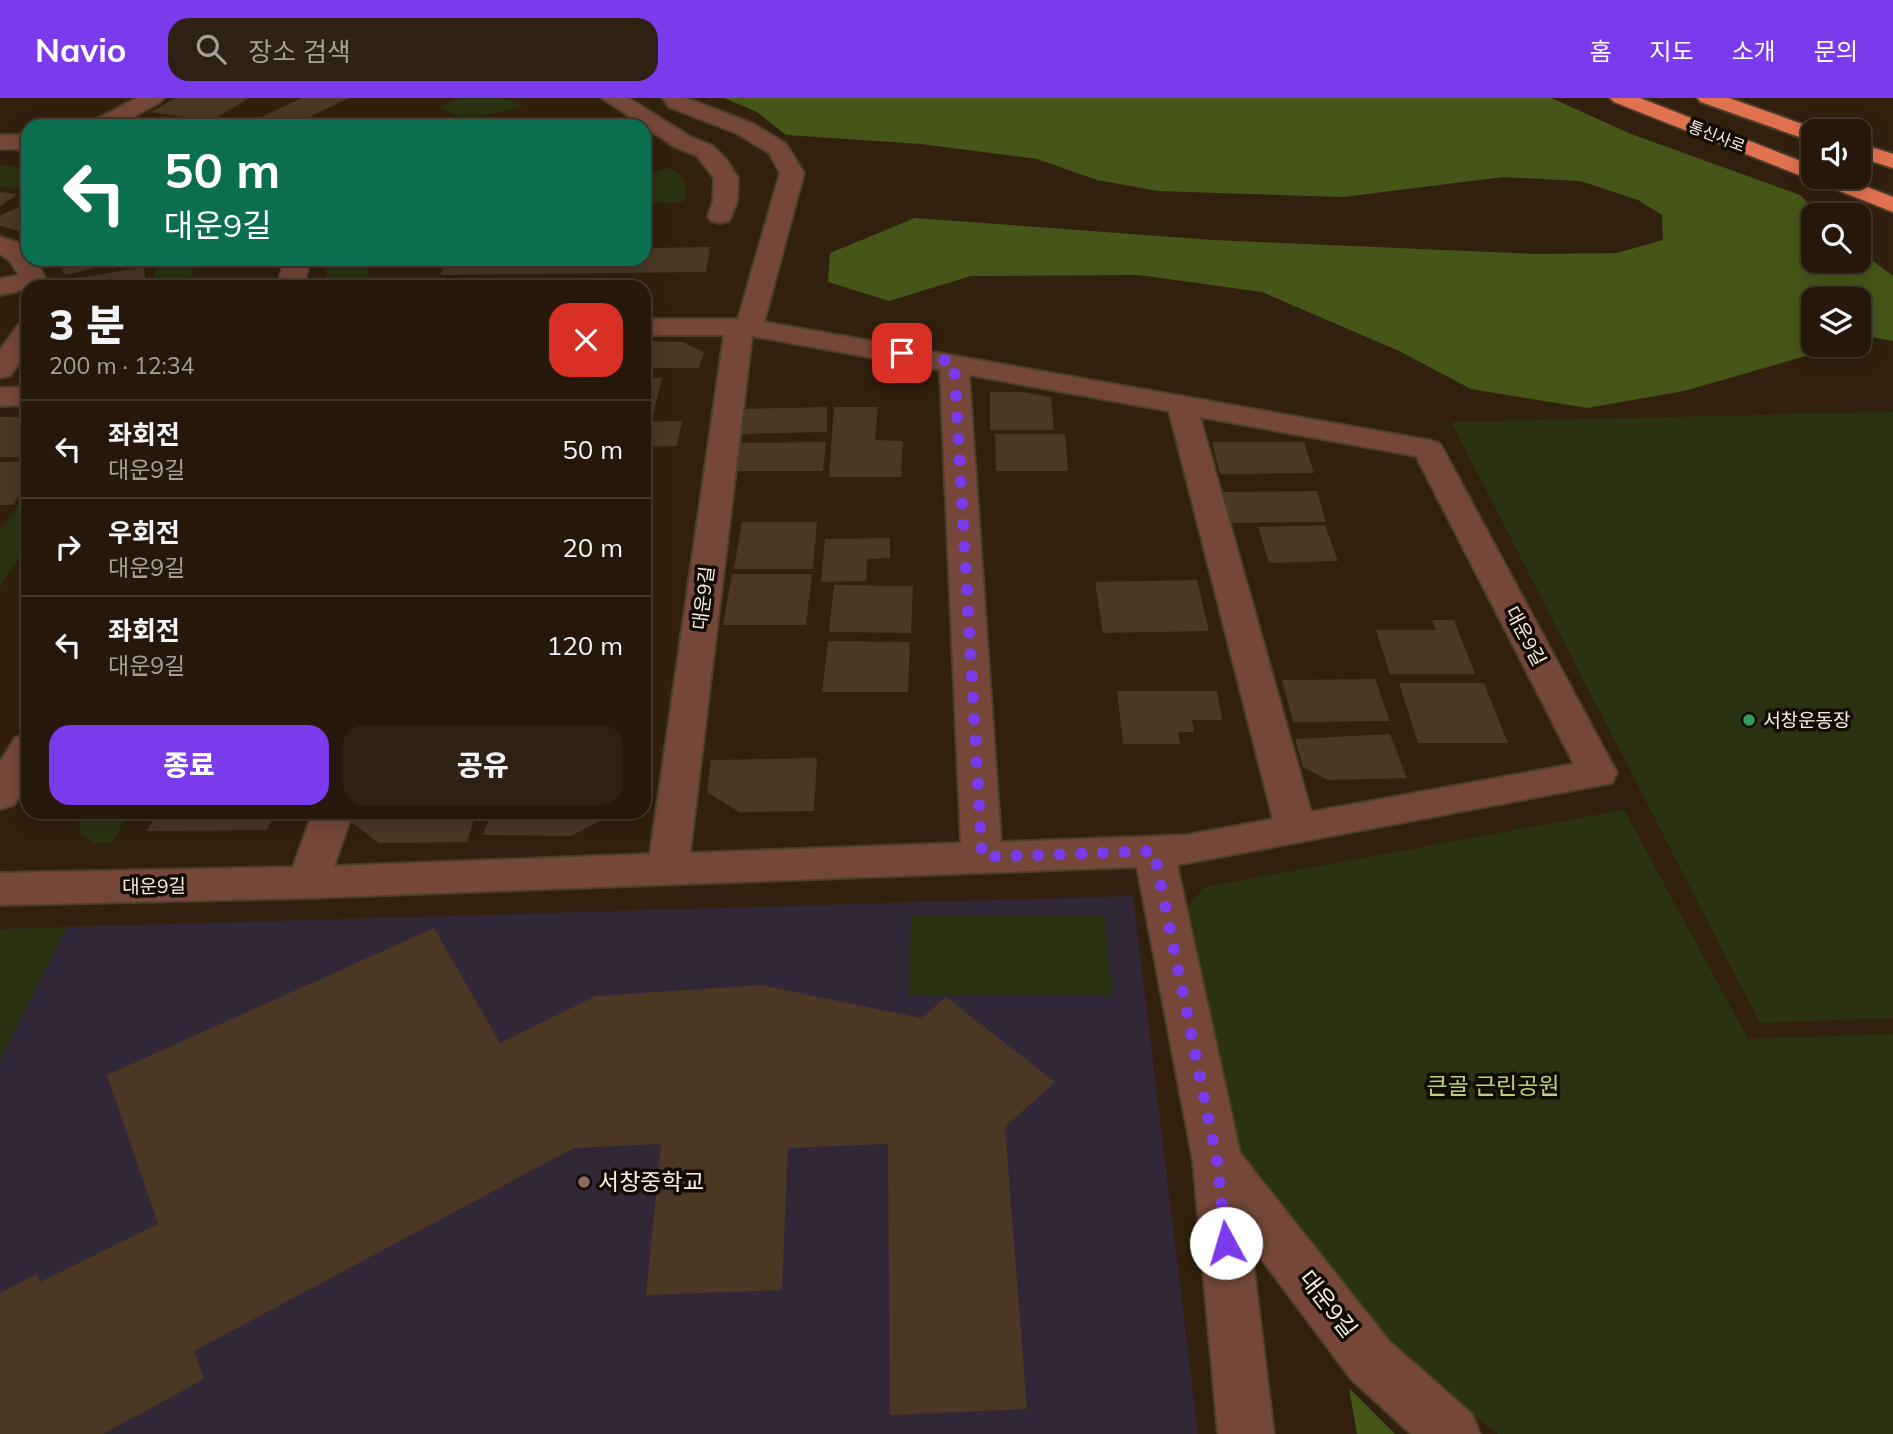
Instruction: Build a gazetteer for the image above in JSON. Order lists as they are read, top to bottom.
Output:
{
  "streets": {
    "highway": ["통신사로"],
    "street": ["대운9길"]
  },
  "parks": ["큰골 근린공원"],
  "places": ["서창운동장", "서창중학교"],
  "page": {
    "header": "Navio",
    "search": "장소 검색",
    "nav": [
      "홈",
      "지도",
      "소개",
      "문의"
    ],
    "turn": ["50 m", "대운9길"],
    "heading": ["3 분", "200 m · 12:34"],
    "list": [
      {
        "name": "좌회전",
        "note": "대운9길",
        "value": "50 m"
      },
      {
        "name": "우회전",
        "note": "대운9길",
        "value": "20 m"
      },
      {
        "name": "좌회전",
        "note": "대운9길",
        "value": "120 m"
      }
    ],
    "buttons": ["종료", "공유"]
  }
}
